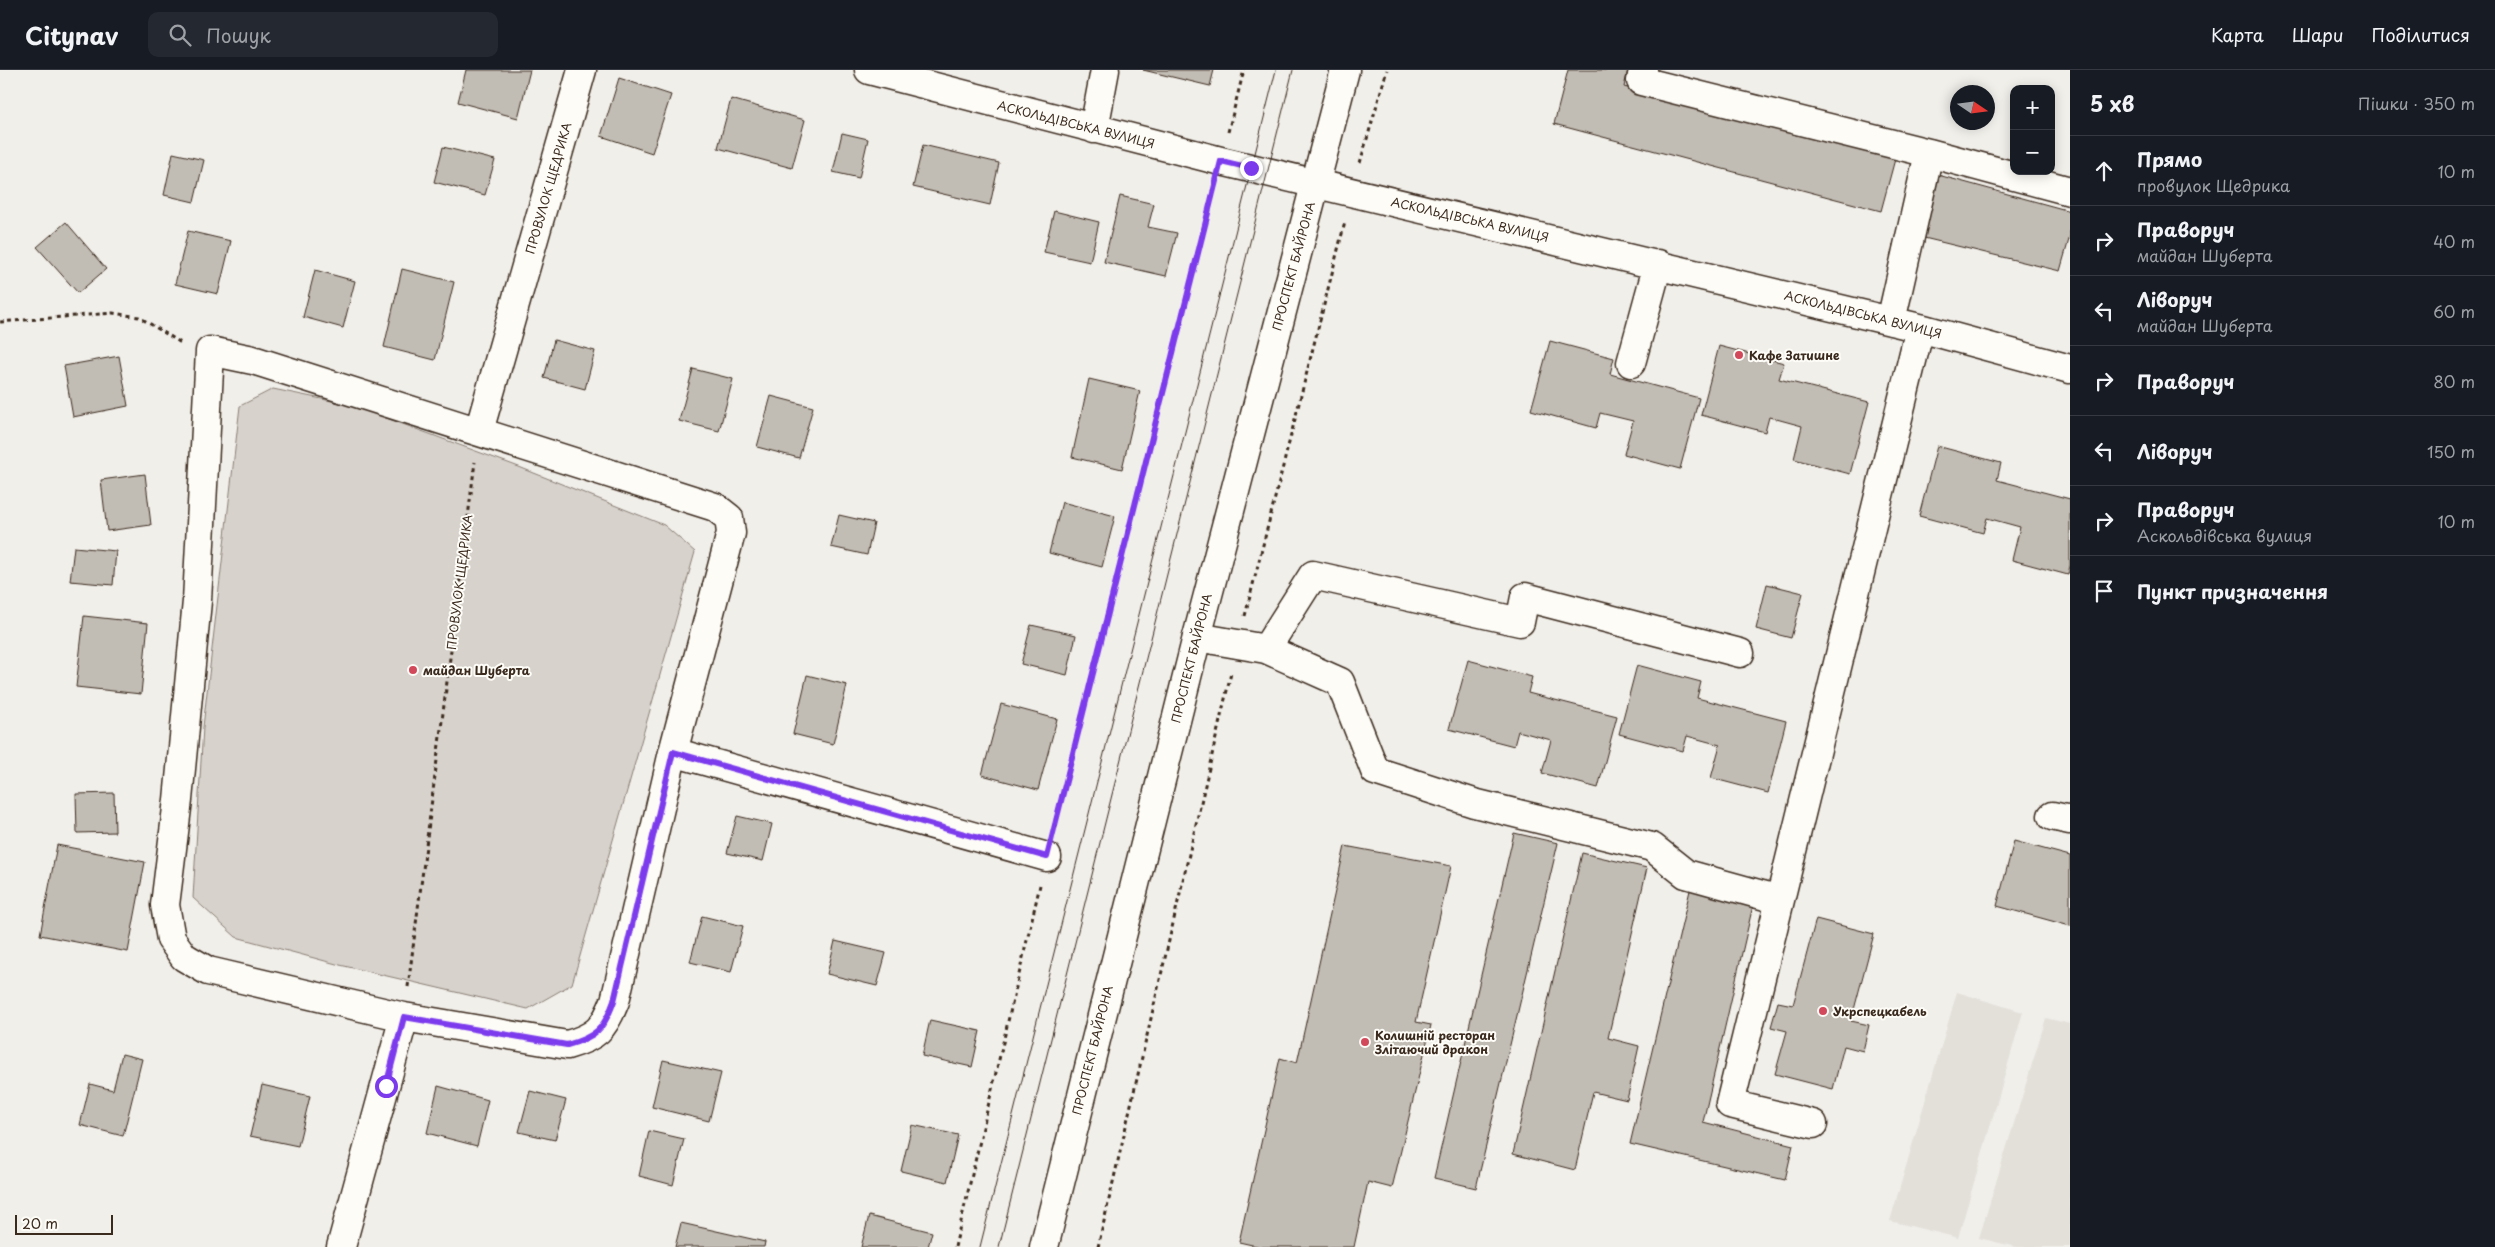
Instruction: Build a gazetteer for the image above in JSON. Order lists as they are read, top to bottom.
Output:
{
  "streets": {
    "street": ["АСКОЛЬДІВСЬКА ВУЛИЦЯ", "ПРОВУЛОК ЩЕДРИКА", "ПРОСПЕКТ БАЙРОНА"]
  },
  "crossings": [
    ["АСКОЛЬДІВСЬКА ВУЛИЦЯ", "ПРОСПЕКТ БАЙРОНА"]
  ],
  "places": [
    "Кафе Затишне",
    "майдан Шуберта",
    "Укрспецкабель",
    "Колишній ресторан Злітаючий дракон"
  ],
  "scale_bar": "20 m",
  "north": "right",
  "page": {
    "header": "Citynav",
    "search": "Пошук",
    "nav": ["Карта", "Шари", "Поділитися"],
    "heading": ["5 хв", "Пішки · 350 m"],
    "map_buttons": ["+", "−"],
    "list": [
      ["Прямо", "провулок Щедрика", "10 m"],
      ["Праворуч", "майдан Шуберта", "40 m"],
      ["Ліворуч", "майдан Шуберта", "60 m"],
      ["Праворуч", "80 m"],
      ["Ліворуч", "150 m"],
      ["Праворуч", "Аскольдівська вулиця", "10 m"],
      "Пункт призначення"
    ],
    "scale": "20 m"
  }
}
